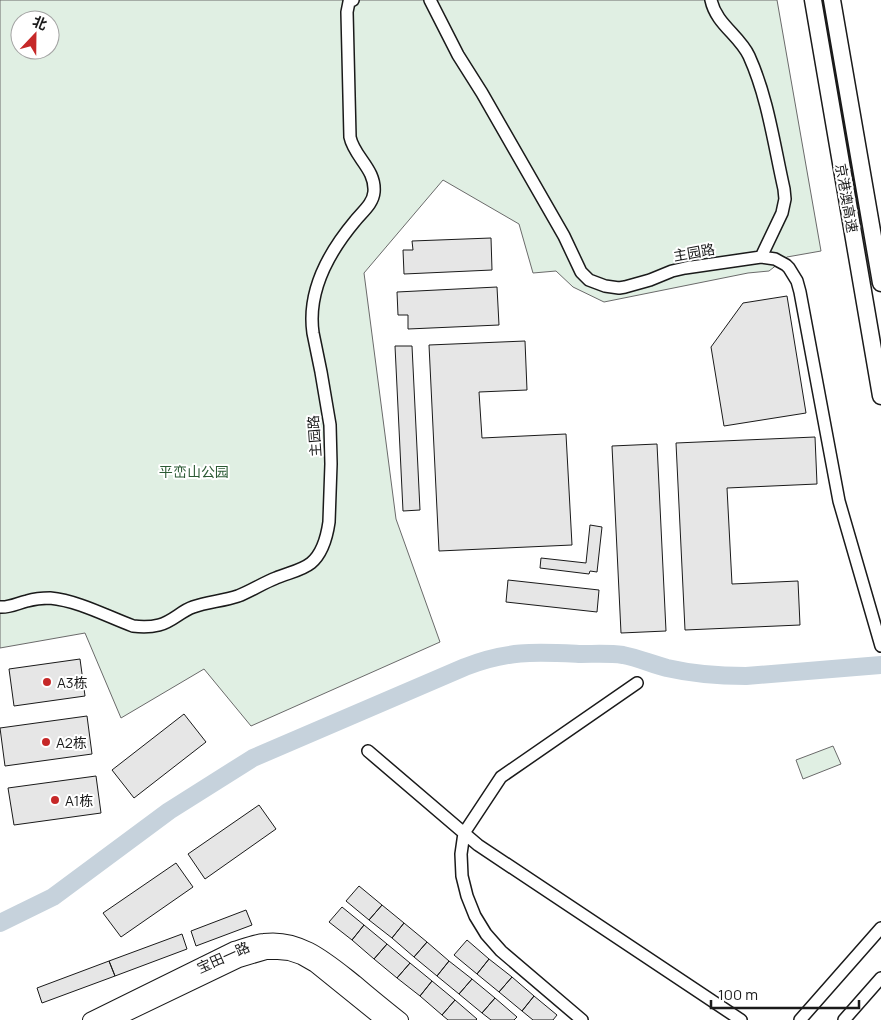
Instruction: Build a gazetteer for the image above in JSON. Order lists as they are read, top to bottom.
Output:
{
  "streets": {
    "highway": ["京港澳高速"],
    "main road": ["宝田一路"],
    "street": ["主园路"]
  },
  "parks": ["平峦山公园"],
  "places": ["A3栋", "A2栋", "A1栋"],
  "scale_bar": "100 m",
  "north": "top"
}
